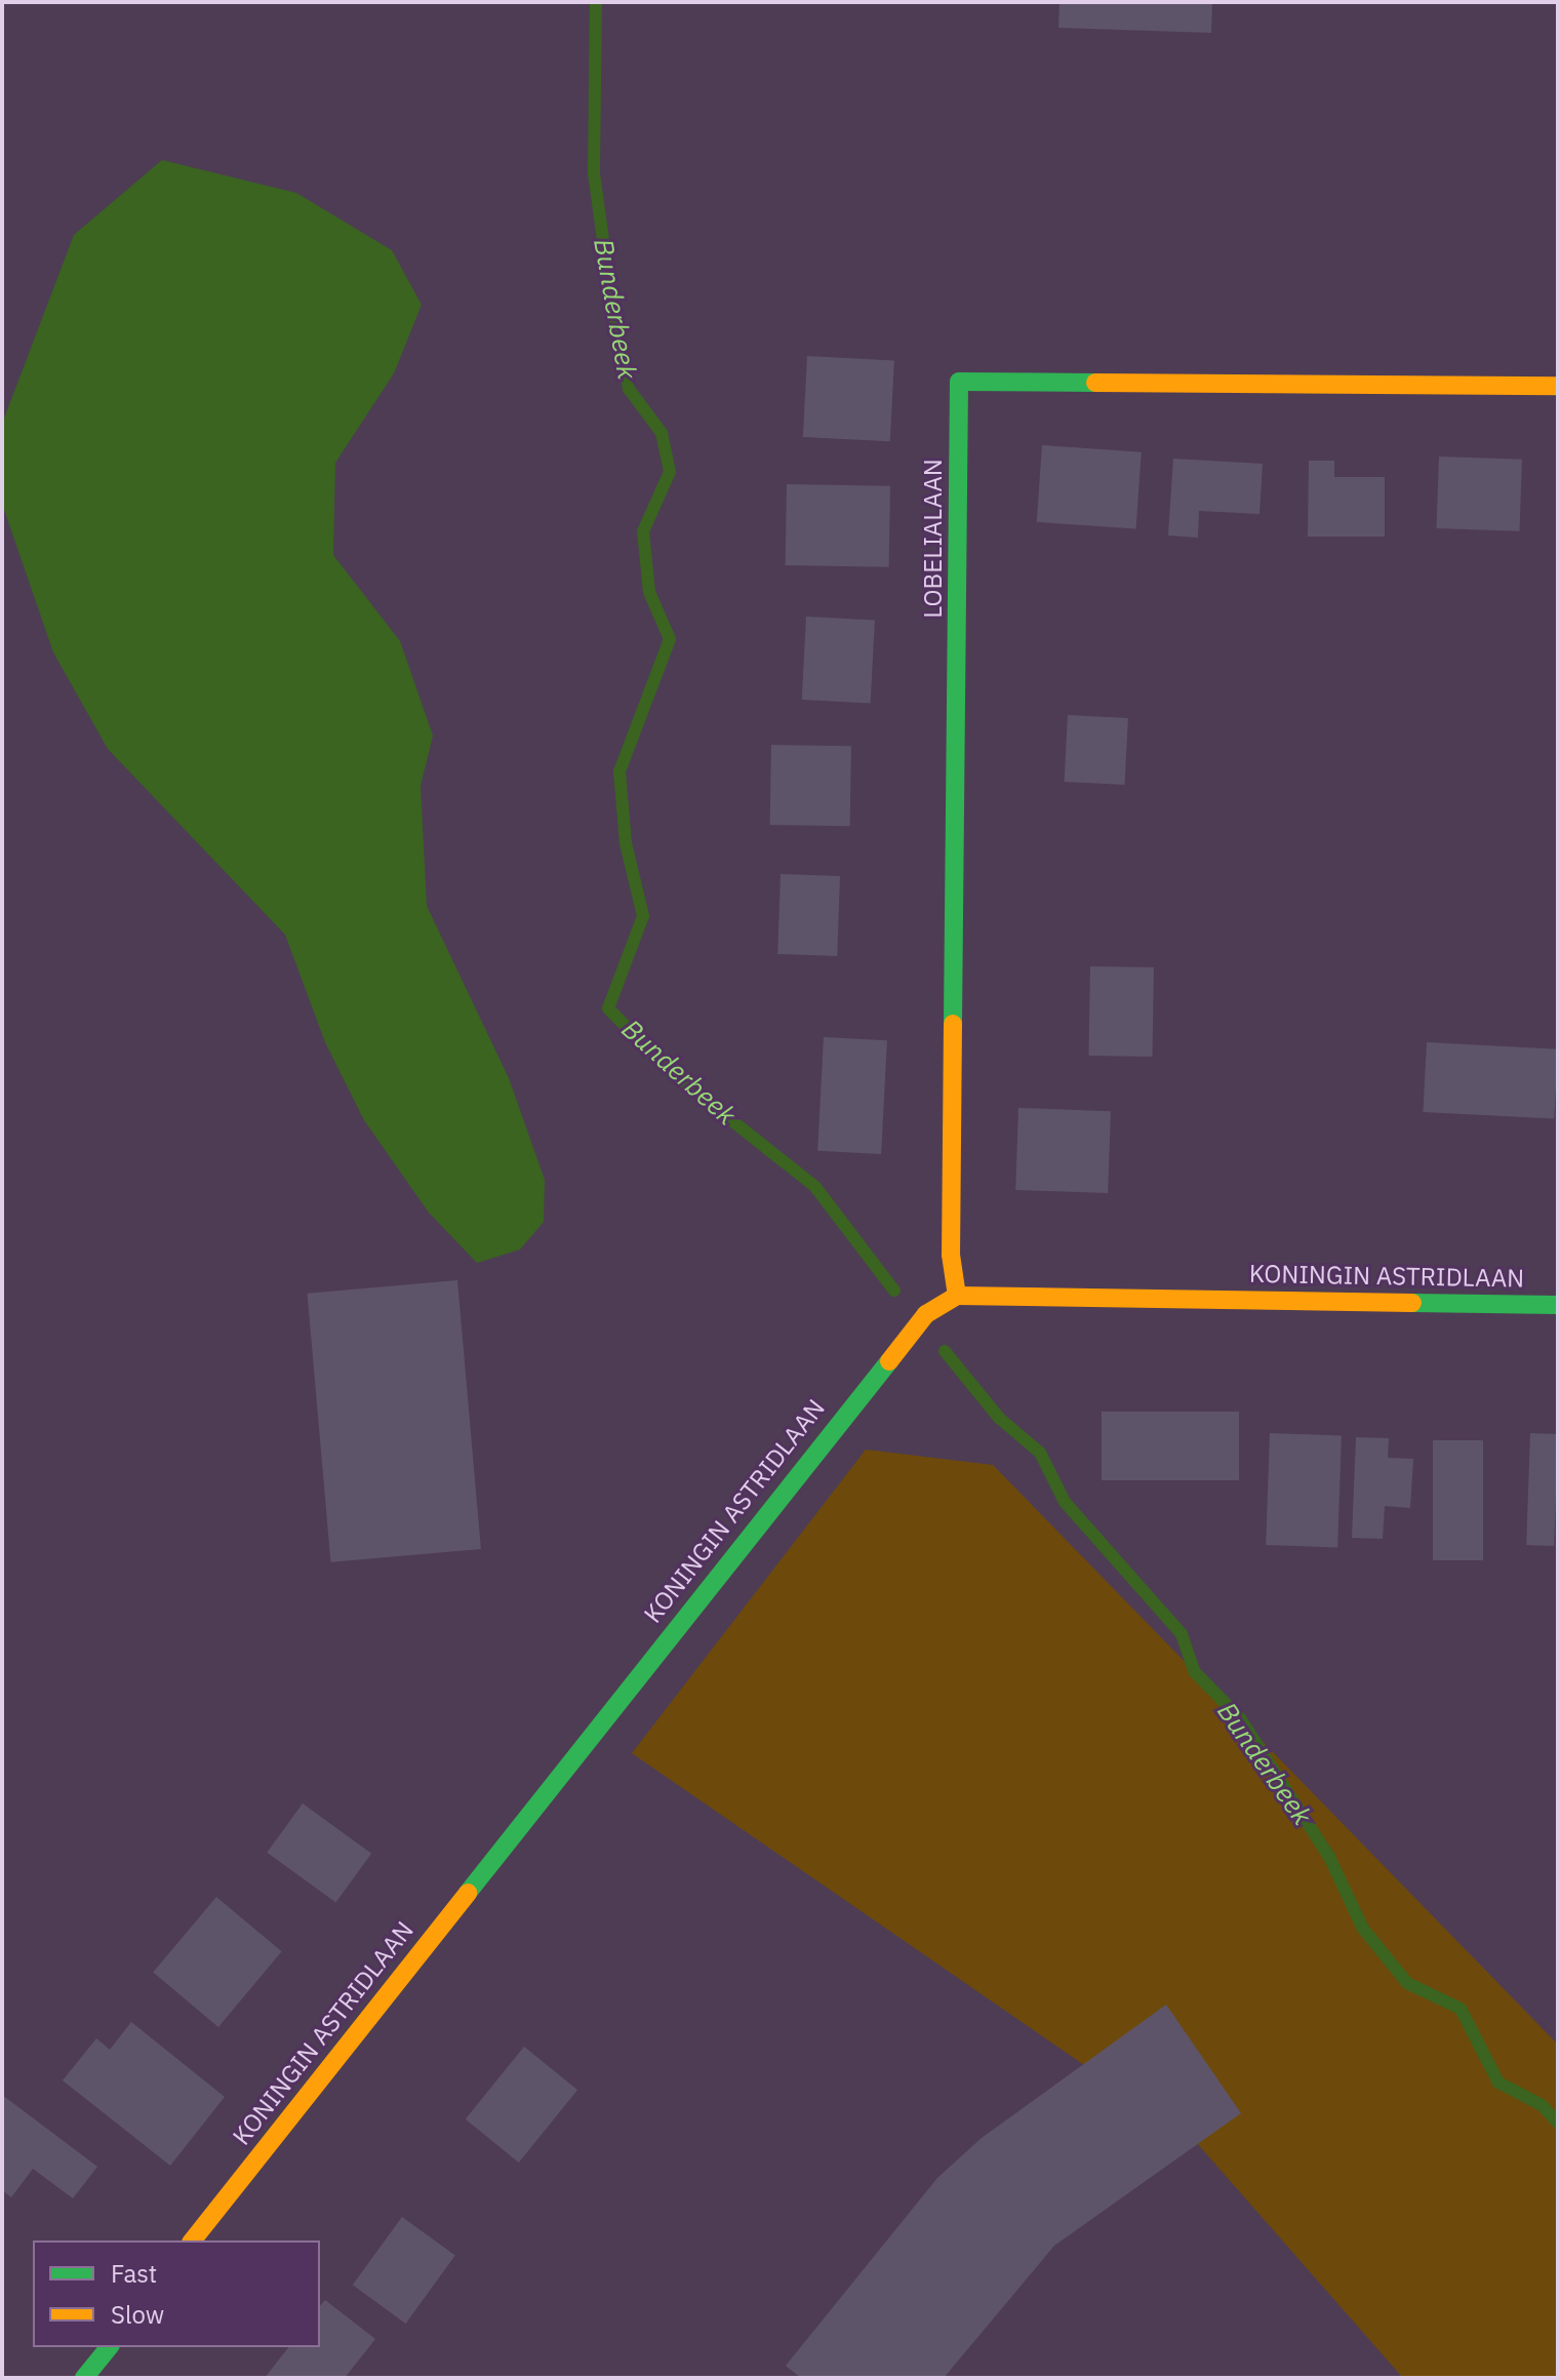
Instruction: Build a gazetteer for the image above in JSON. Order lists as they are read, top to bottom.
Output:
{
  "streets": {
    "street": ["LOBELIALAAN", "KONINGIN ASTRIDLAAN"]
  },
  "crossings": [
    ["LOBELIALAAN", "KONINGIN ASTRIDLAAN"]
  ],
  "water": ["Bunderbeek"],
  "legend": ["Fast", "Slow"]
}
